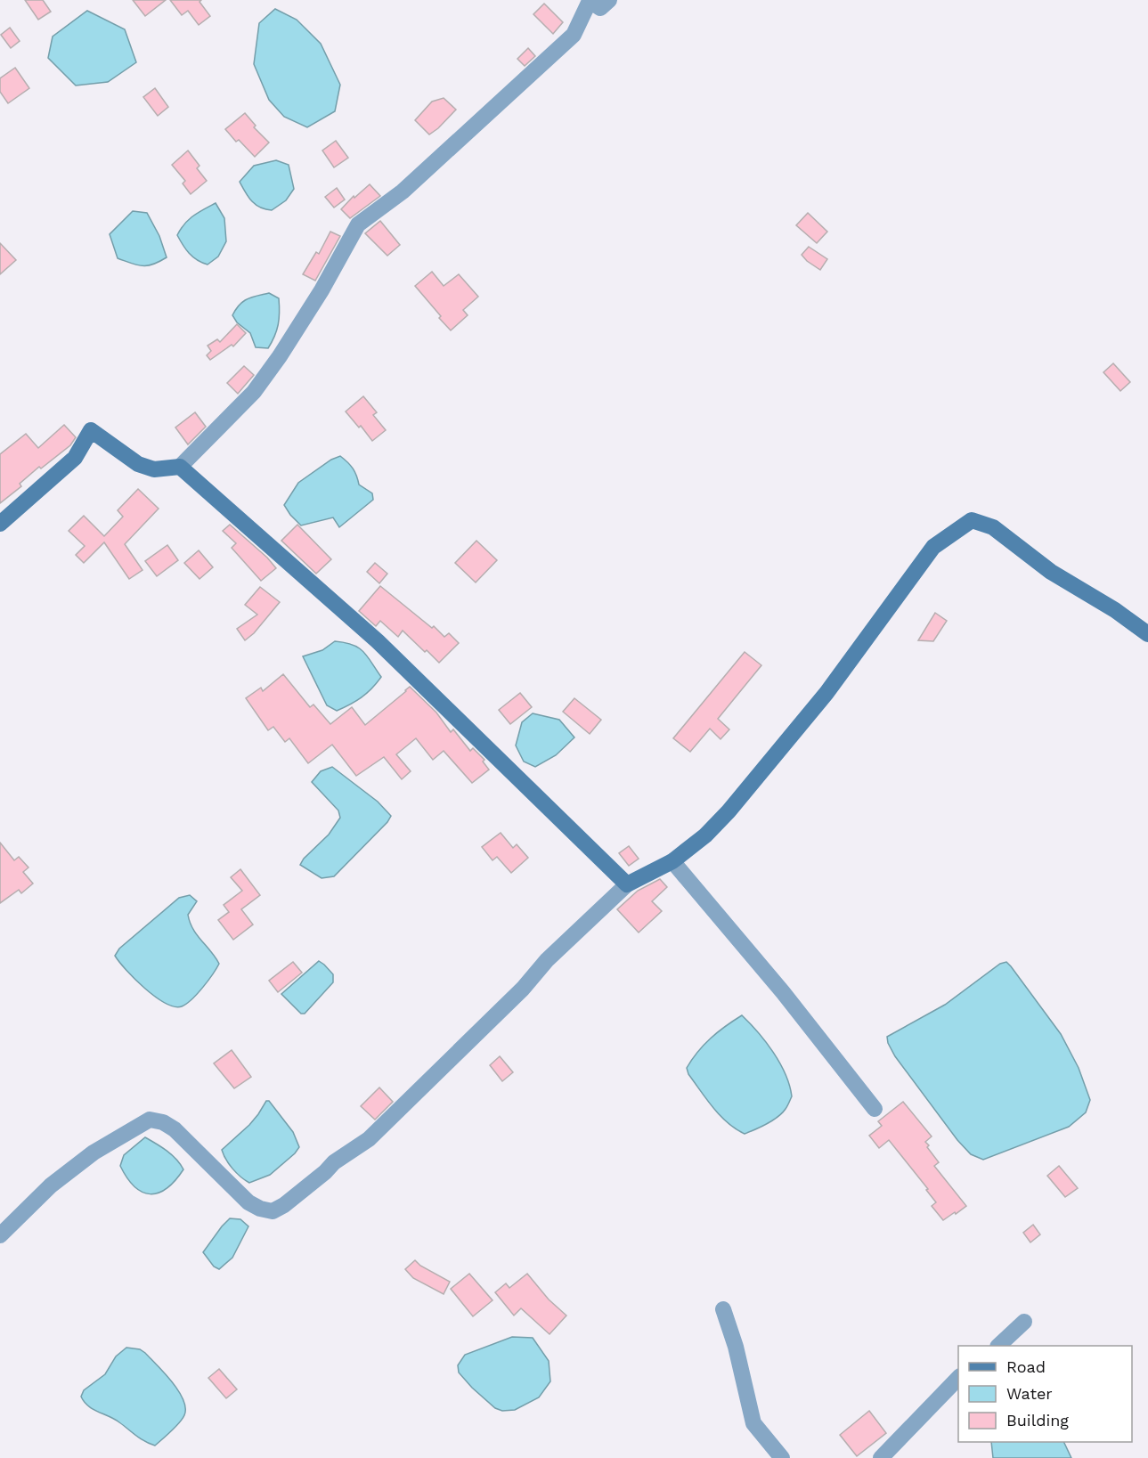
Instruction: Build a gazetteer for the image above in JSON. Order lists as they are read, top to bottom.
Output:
{
  "legend": ["Road", "Water", "Building"]
}
